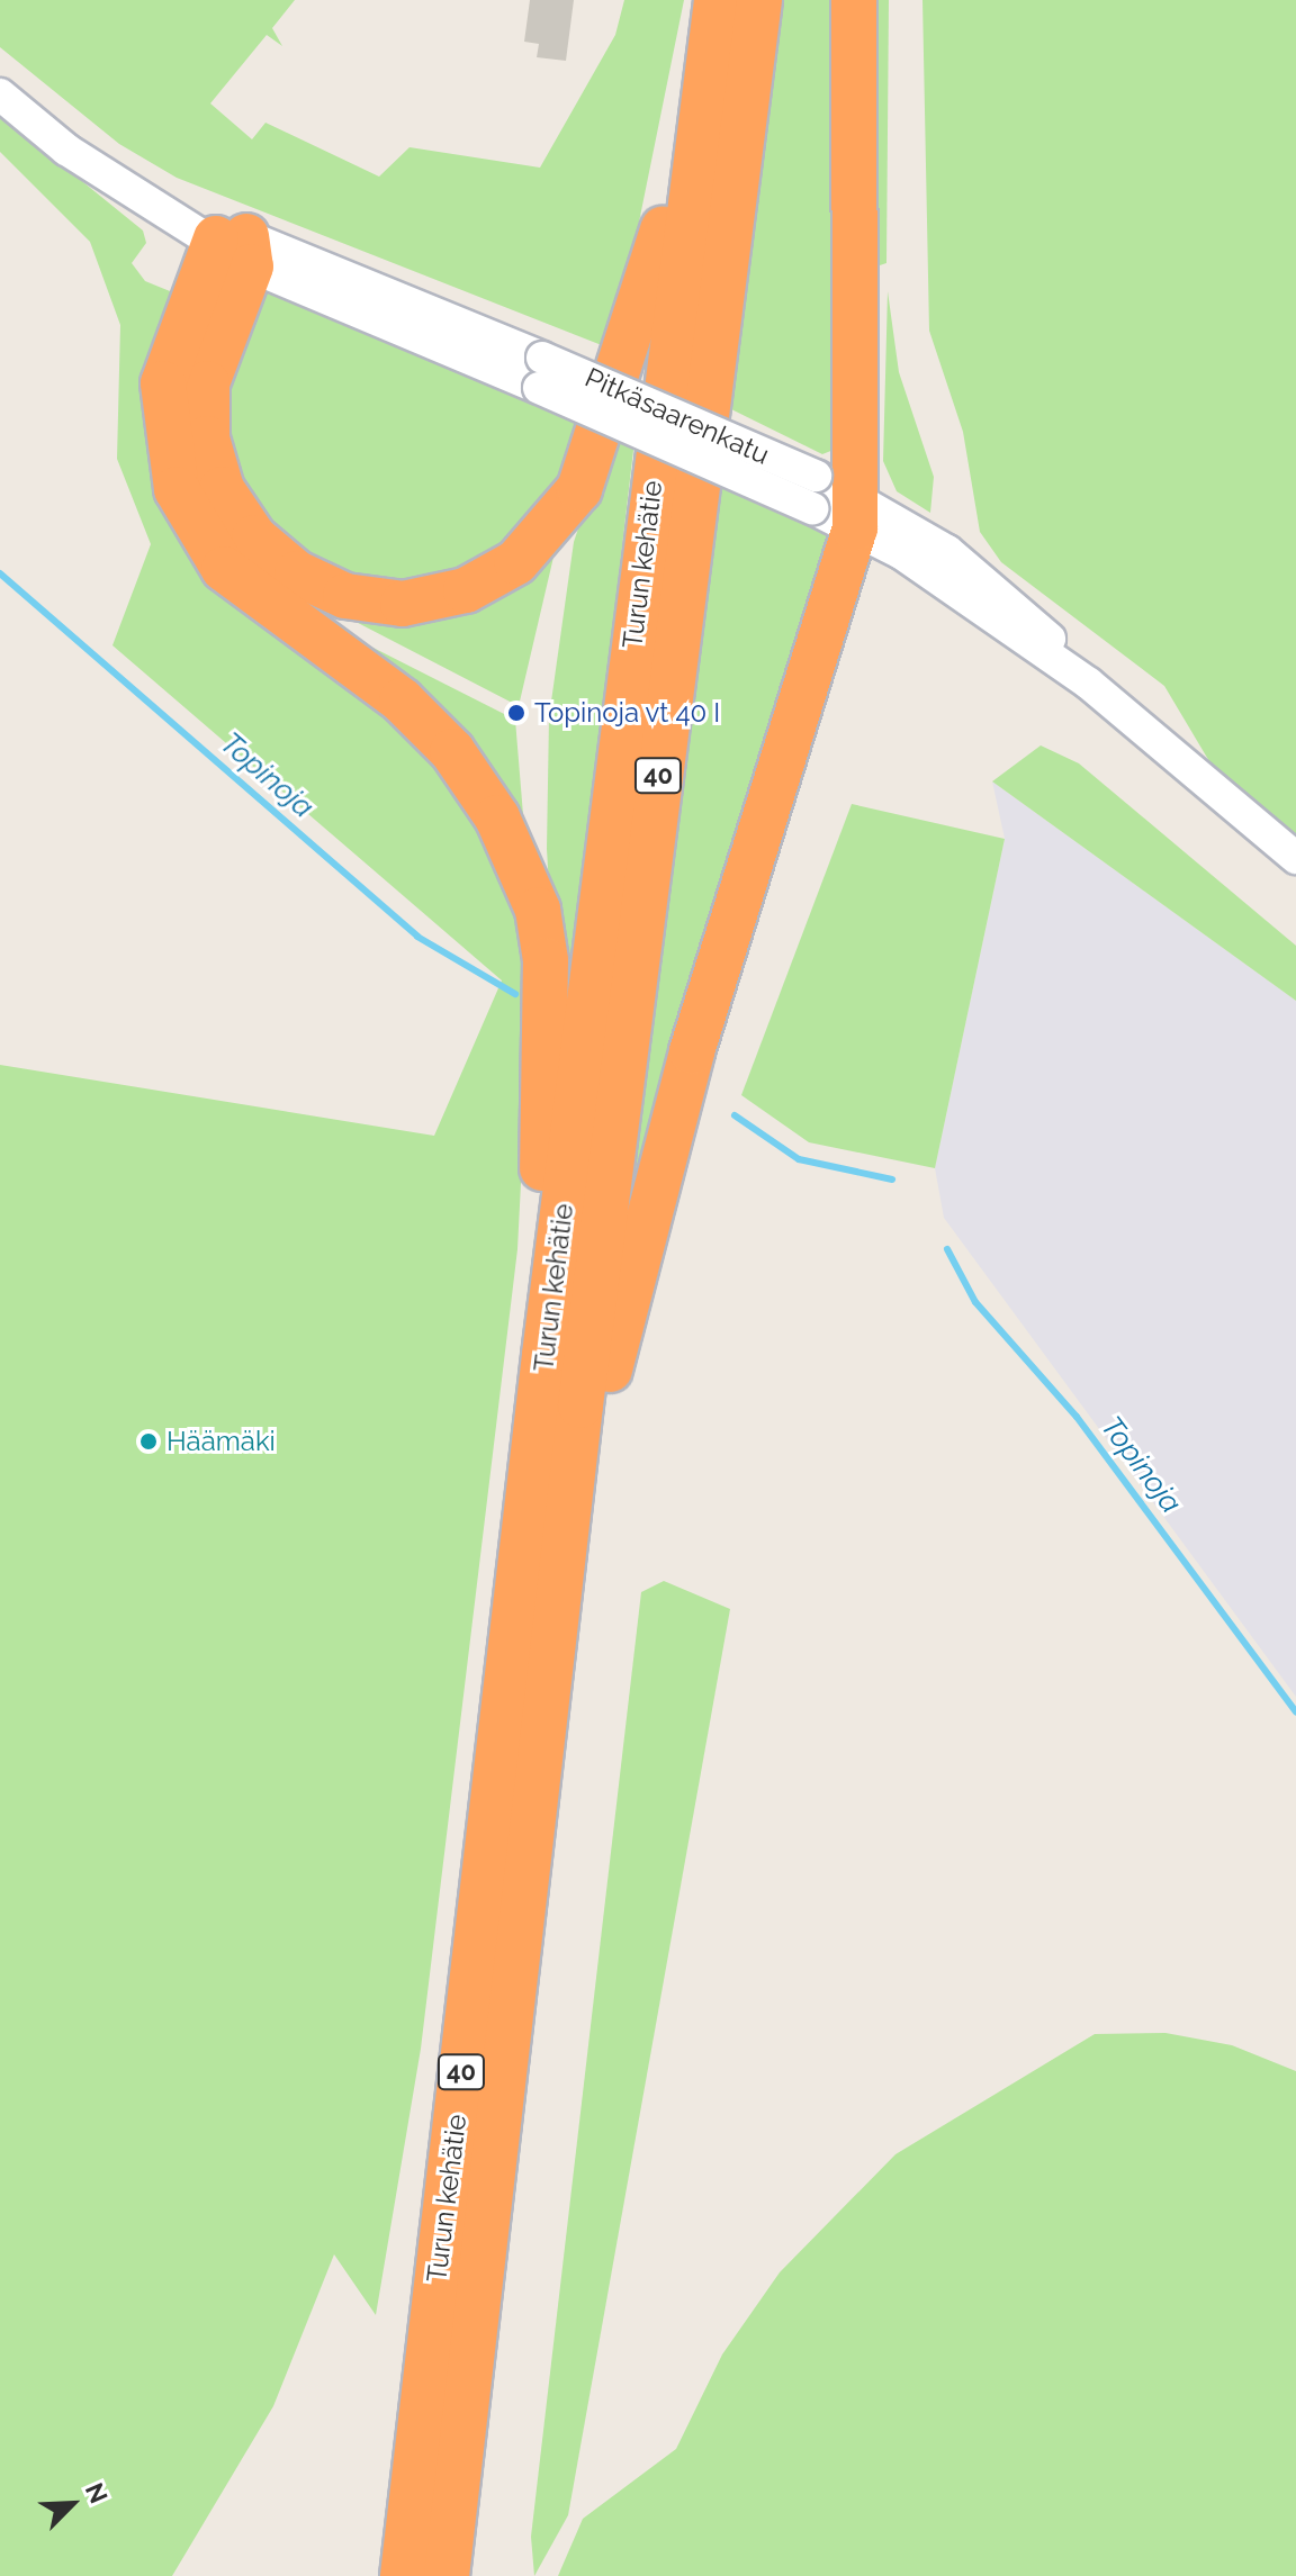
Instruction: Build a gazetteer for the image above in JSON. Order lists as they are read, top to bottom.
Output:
{
  "streets": {
    "highway": ["Turun kehätie", "40"],
    "street": ["Pitkäsaarenkatu"]
  },
  "water": ["Topinoja"],
  "places": ["Topinoja vt 40 I", "Häämäki"],
  "north": "top right"
}
